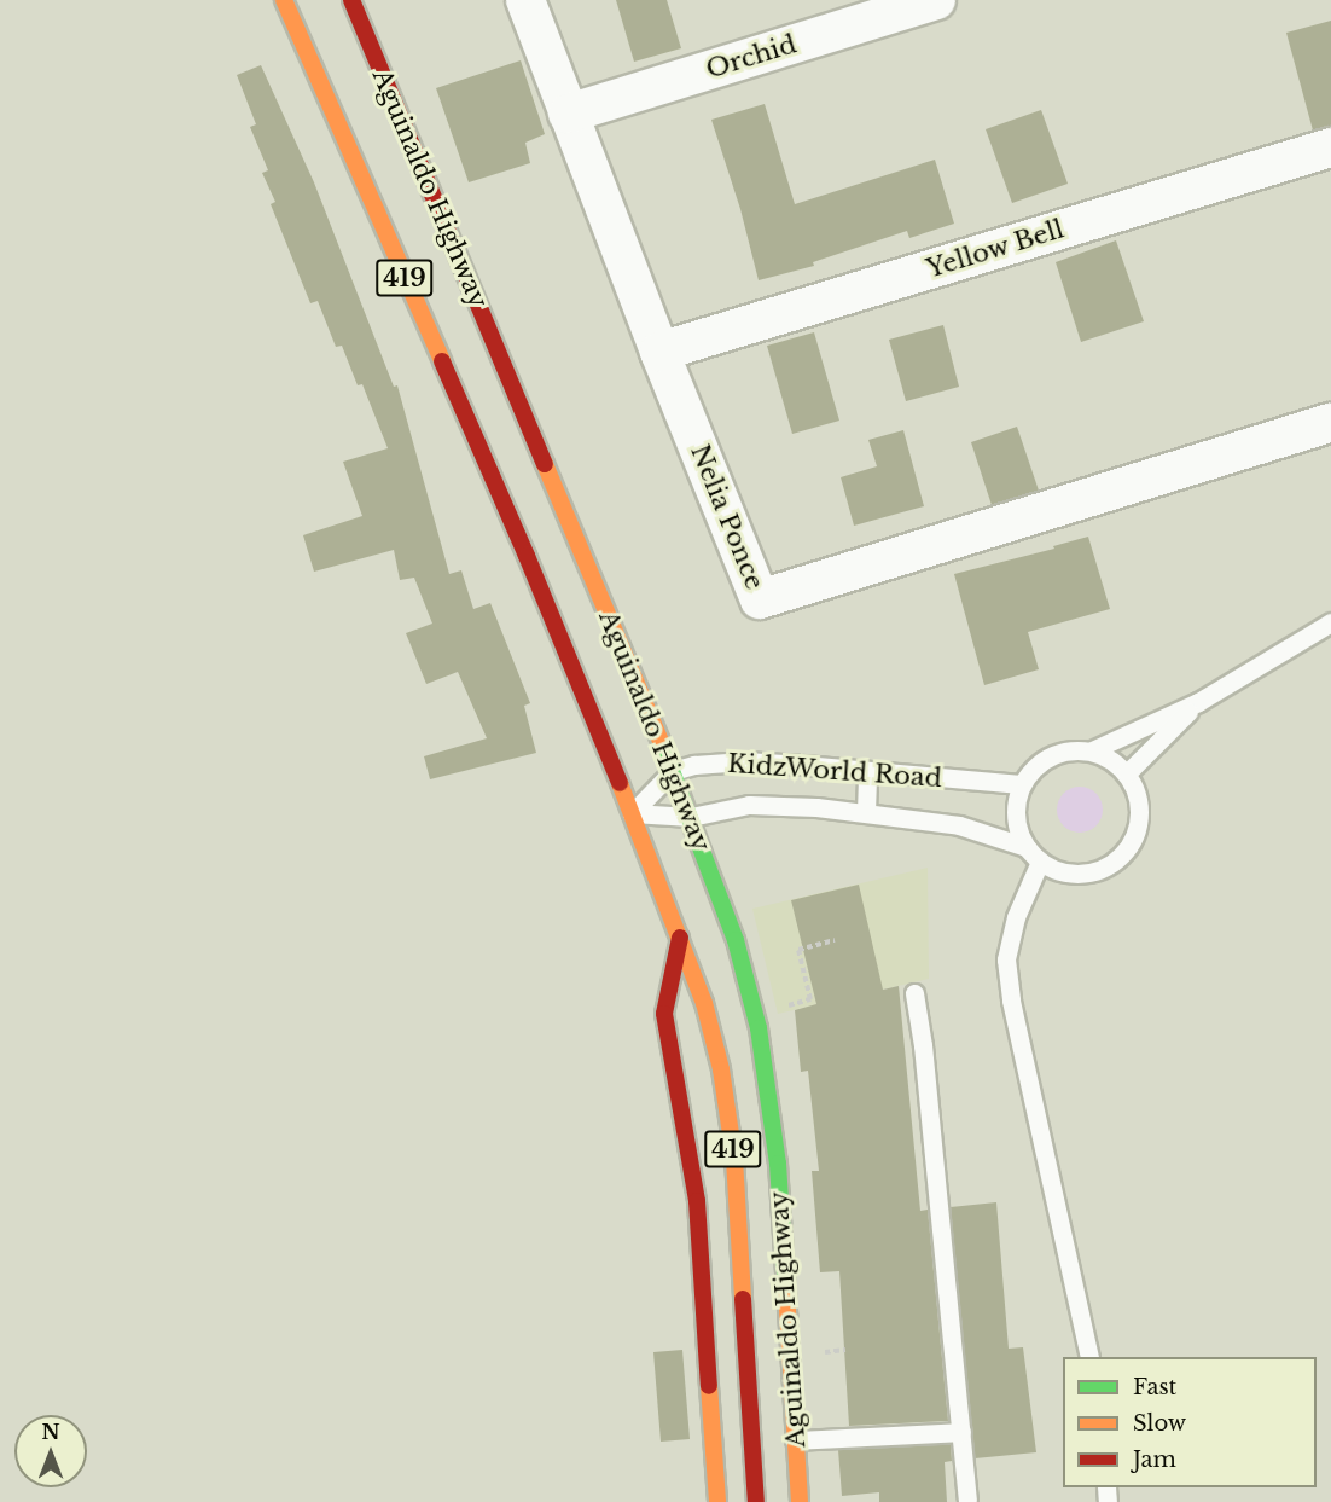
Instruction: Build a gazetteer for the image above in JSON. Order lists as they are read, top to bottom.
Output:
{
  "streets": {
    "main road": ["Aguinaldo Highway", "419"],
    "street": ["Orchid", "Yellow Bell", "Nelia Ponce"],
    "lane": ["KidzWorld Road"]
  },
  "crossings": [
    ["Orchid", "Nelia Ponce"],
    ["Aguinaldo Highway", "419"],
    ["Aguinaldo Highway", "KidzWorld Road"],
    ["Yellow Bell", "Nelia Ponce"]
  ],
  "legend": ["Fast", "Slow", "Jam"],
  "north": "top"
}
